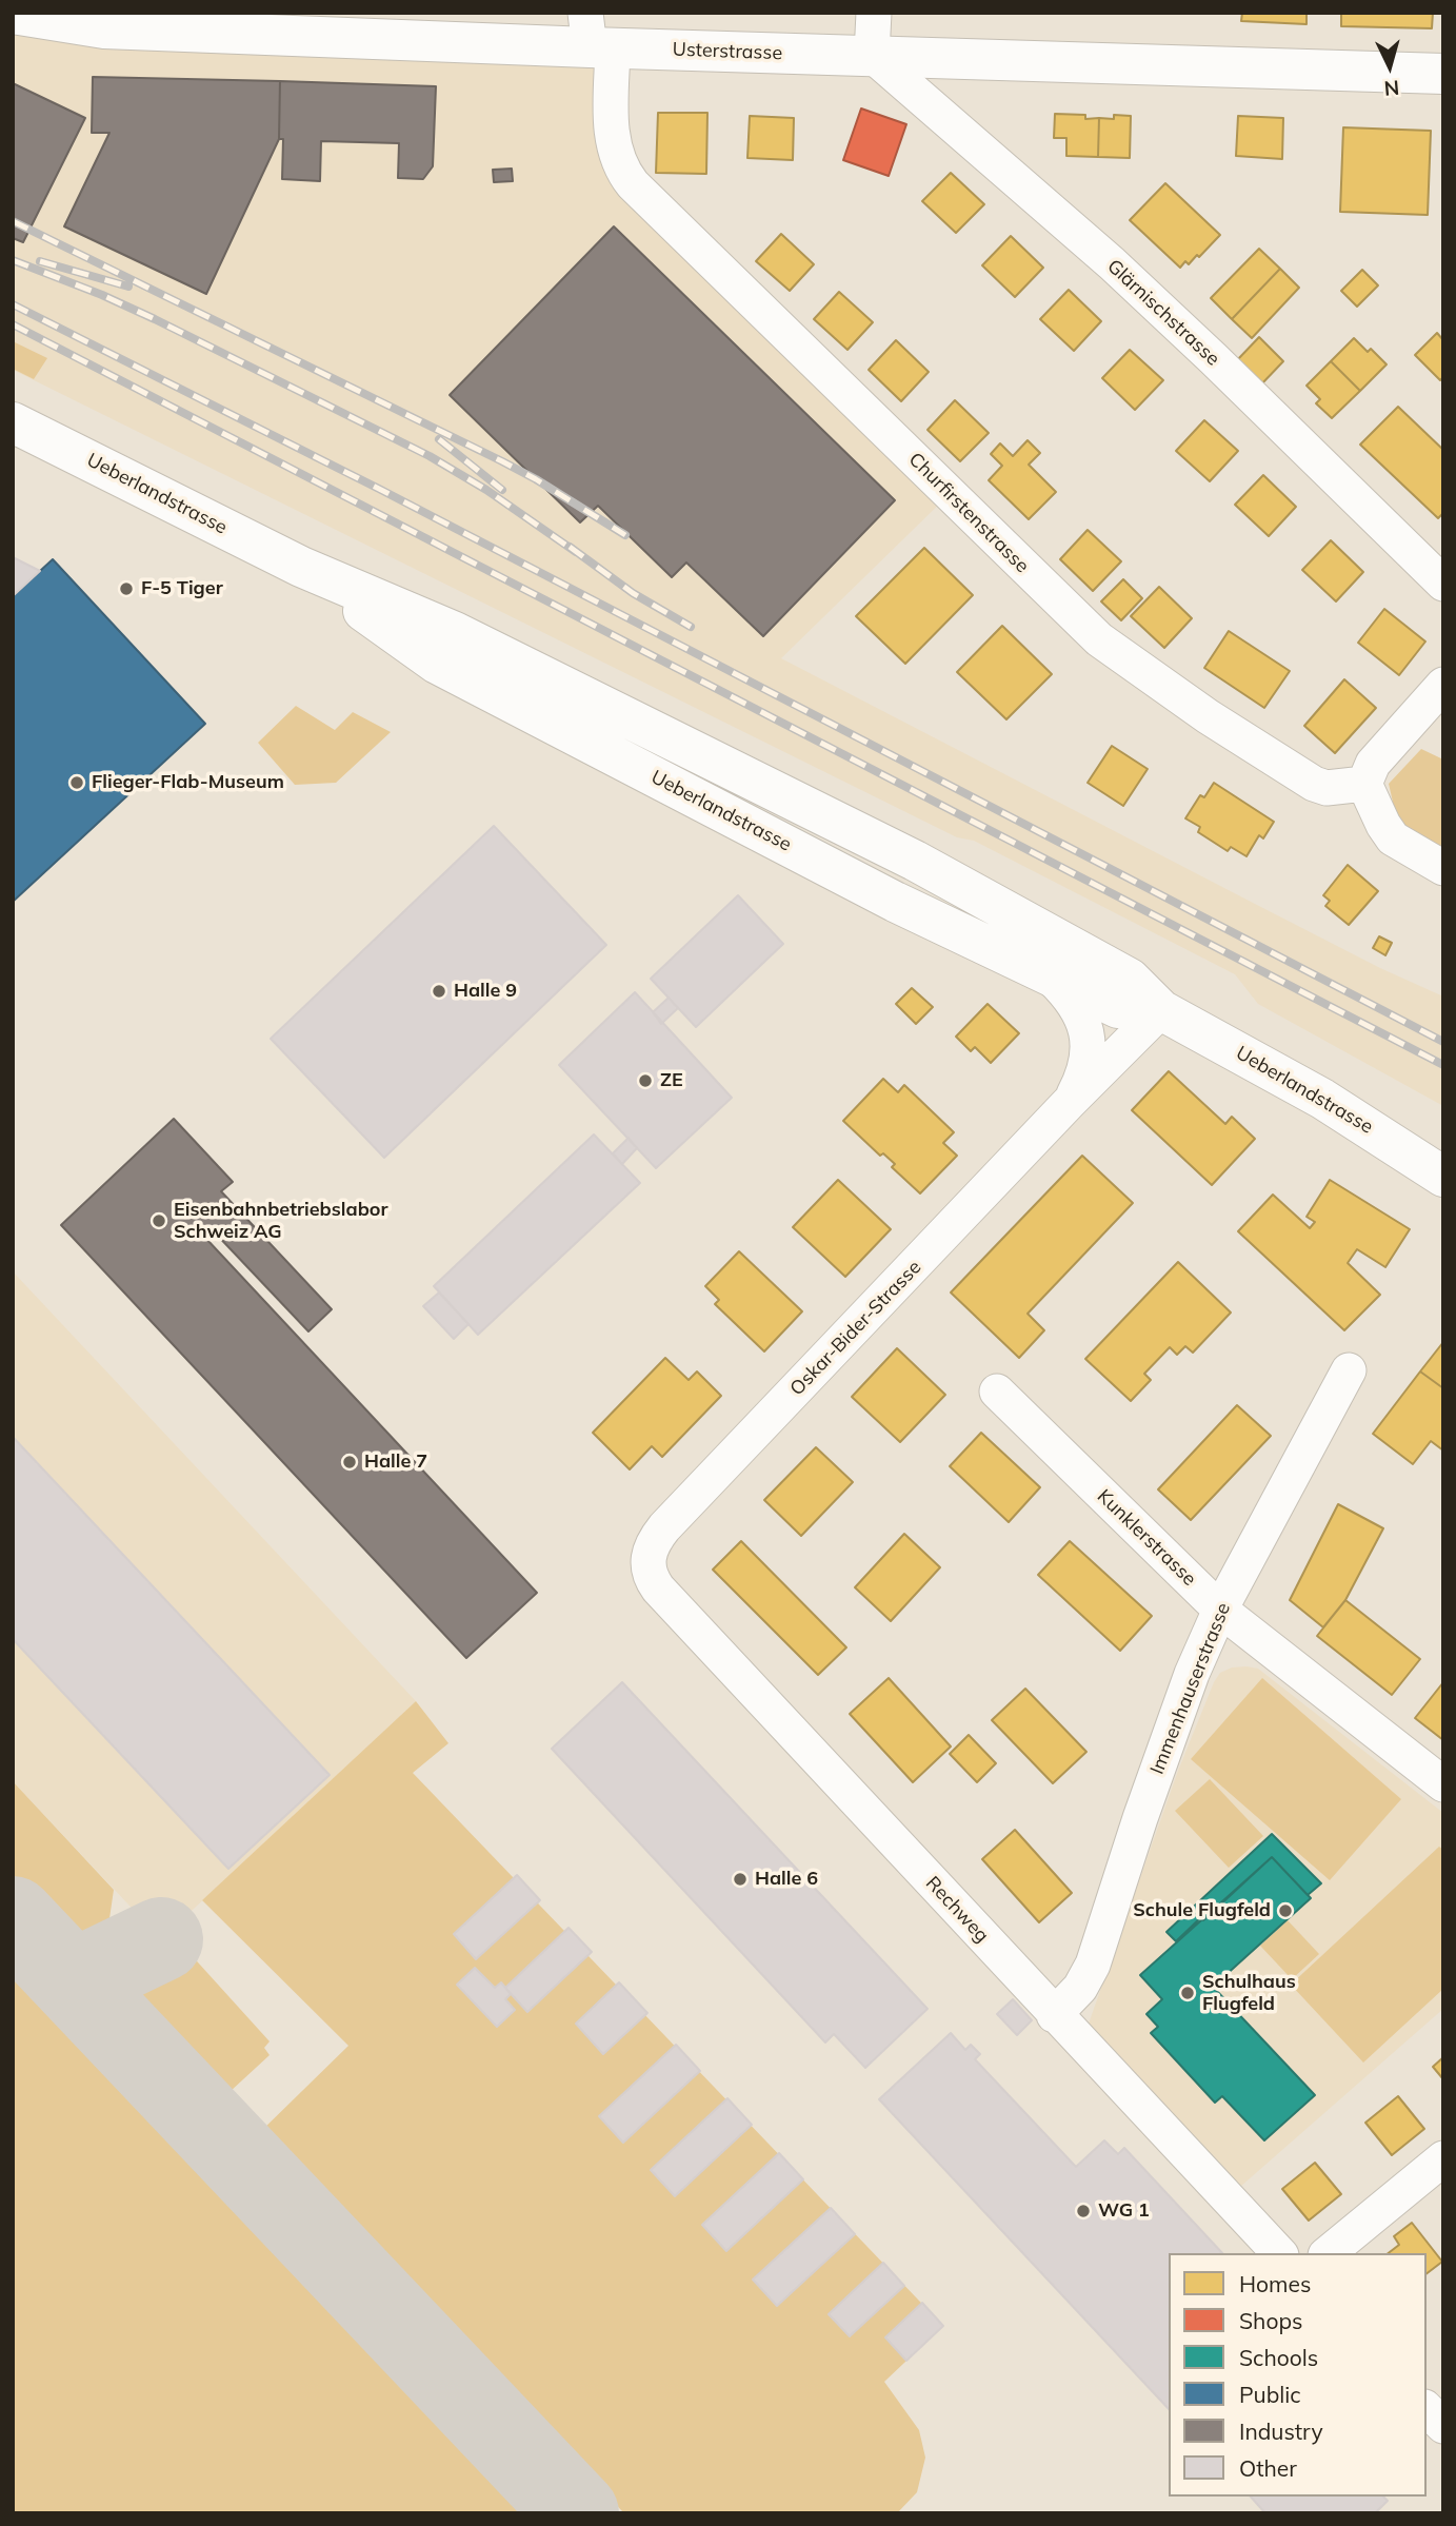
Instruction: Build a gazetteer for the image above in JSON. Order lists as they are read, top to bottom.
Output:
{
  "streets": {
    "main road": ["Usterstrasse", "Ueberlandstrasse"],
    "street": [
      "Glärnischstrasse",
      "Churfirstenstrasse",
      "Oskar-Bider-Strasse",
      "Kunklerstrasse",
      "Immenhauserstrasse",
      "Rechweg"
    ]
  },
  "crossings": [
    ["Usterstrasse", "Glärnischstrasse"],
    ["Usterstrasse", "Churfirstenstrasse"],
    ["Ueberlandstrasse", "Oskar-Bider-Strasse"],
    ["Oskar-Bider-Strasse", "Rechweg"],
    ["Kunklerstrasse", "Immenhauserstrasse"],
    ["Immenhauserstrasse", "Rechweg"]
  ],
  "places": [
    "F-5 Tiger",
    "Flieger-Flab-Museum",
    "Halle 9",
    "ZE",
    "Eisenbahnbetriebslabor Schweiz AG",
    "Halle 7",
    "Halle 6",
    "Schule Flugfeld",
    "Schulhaus Flugfeld",
    "WG 1"
  ],
  "legend": [
    "Homes",
    "Shops",
    "Schools",
    "Public",
    "Industry",
    "Other"
  ],
  "north": "bottom"
}
